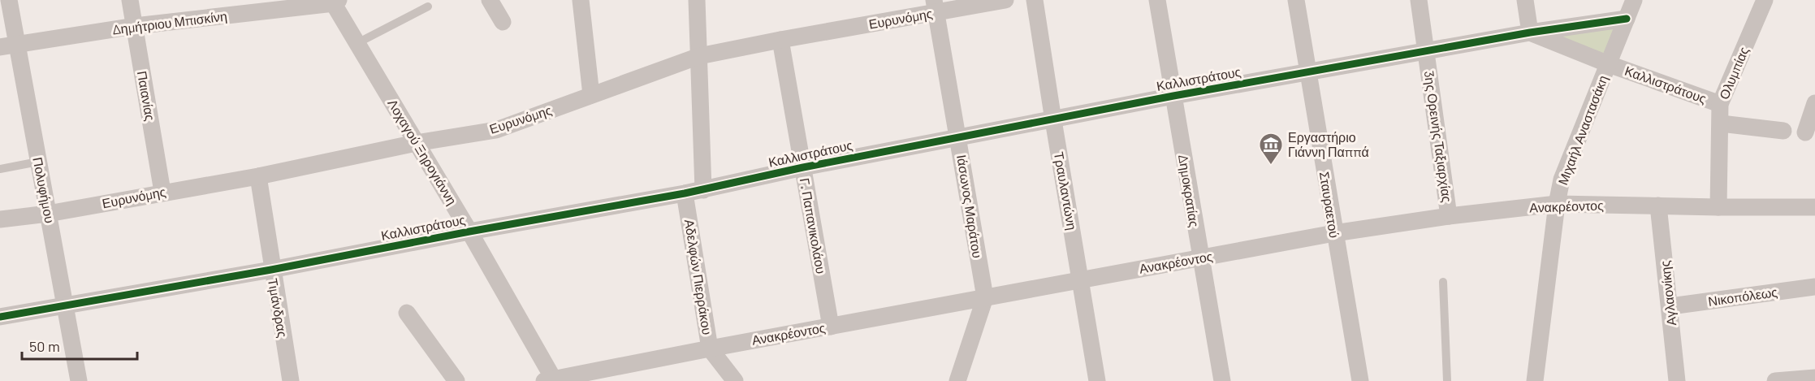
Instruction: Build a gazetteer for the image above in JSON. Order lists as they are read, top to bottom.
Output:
{
  "streets": {
    "street": [
      "Ευρυνόμης",
      "Δημήτριου Μπισκίνη",
      "Ολυμπίας",
      "Καλλιστράτους",
      "Παιανίας",
      "Μιχαήλ Αναστασάκη",
      "3ης Ορεινής Ταξιαρχίας",
      "Λοχαγού Ξηρογιάννη",
      "Πολυφήμου",
      "Τραυλαντώνη",
      "Δημοκρατίας",
      "Σταυραετού",
      "Ιάσωνος Μαράτου",
      "Ανακρέοντος",
      "Γ. Παπανικολάου",
      "Αδελφών Πιερράκου",
      "Αγλαονίκης",
      "Νικοπόλεως",
      "Τιμάνδρας"
    ]
  },
  "crossings": [
    ["Ευρυνόμης", "Παιανίας"],
    ["Ευρυνόμης", "Λοχαγού Ξηρογιάννη"],
    ["Ευρυνόμης", "Πολυφήμου"],
    ["Ευρυνόμης", "Ιάσωνος Μαράτου"],
    ["Ευρυνόμης", "Γ. Παπανικολάου"],
    ["Ευρυνόμης", "Τιμάνδρας"],
    ["Δημήτριου Μπισκίνη", "Παιανίας"],
    ["Δημήτριου Μπισκίνη", "Λοχαγού Ξηρογιάννη"],
    ["Δημήτριου Μπισκίνη", "Πολυφήμου"],
    ["Ολυμπίας", "Καλλιστράτους"],
    ["Ολυμπίας", "Ανακρέοντος"],
    ["Καλλιστράτους", "Μιχαήλ Αναστασάκη"],
    ["Καλλιστράτους", "3ης Ορεινής Ταξιαρχίας"],
    ["Καλλιστράτους", "Λοχαγού Ξηρογιάννη"],
    ["Καλλιστράτους", "Πολυφήμου"],
    ["Καλλιστράτους", "Τραυλαντώνη"],
    ["Καλλιστράτους", "Δημοκρατίας"],
    ["Καλλιστράτους", "Σταυραετού"],
    ["Καλλιστράτους", "Ιάσωνος Μαράτου"],
    ["Καλλιστράτους", "Γ. Παπανικολάου"],
    ["Καλλιστράτους", "Αδελφών Πιερράκου"],
    ["Καλλιστράτους", "Τιμάνδρας"],
    ["Μιχαήλ Αναστασάκη", "Ανακρέοντος"],
    ["3ης Ορεινής Ταξιαρχίας", "Ανακρέοντος"],
    ["Λοχαγού Ξηρογιάννη", "Ανακρέοντος"],
    ["Τραυλαντώνη", "Ανακρέοντος"],
    ["Δημοκρατίας", "Ανακρέοντος"],
    ["Σταυραετού", "Ανακρέοντος"],
    ["Ιάσωνος Μαράτου", "Ανακρέοντος"],
    ["Ανακρέοντος", "Γ. Παπανικολάου"],
    ["Ανακρέοντος", "Αδελφών Πιερράκου"],
    ["Ανακρέοντος", "Αγλαονίκης"],
    ["Αγλαονίκης", "Νικοπόλεως"]
  ],
  "places": {
    "museum": ["Εργαστήριο Γιάννη Παππά"]
  },
  "scale_bar": "50 m"
}
